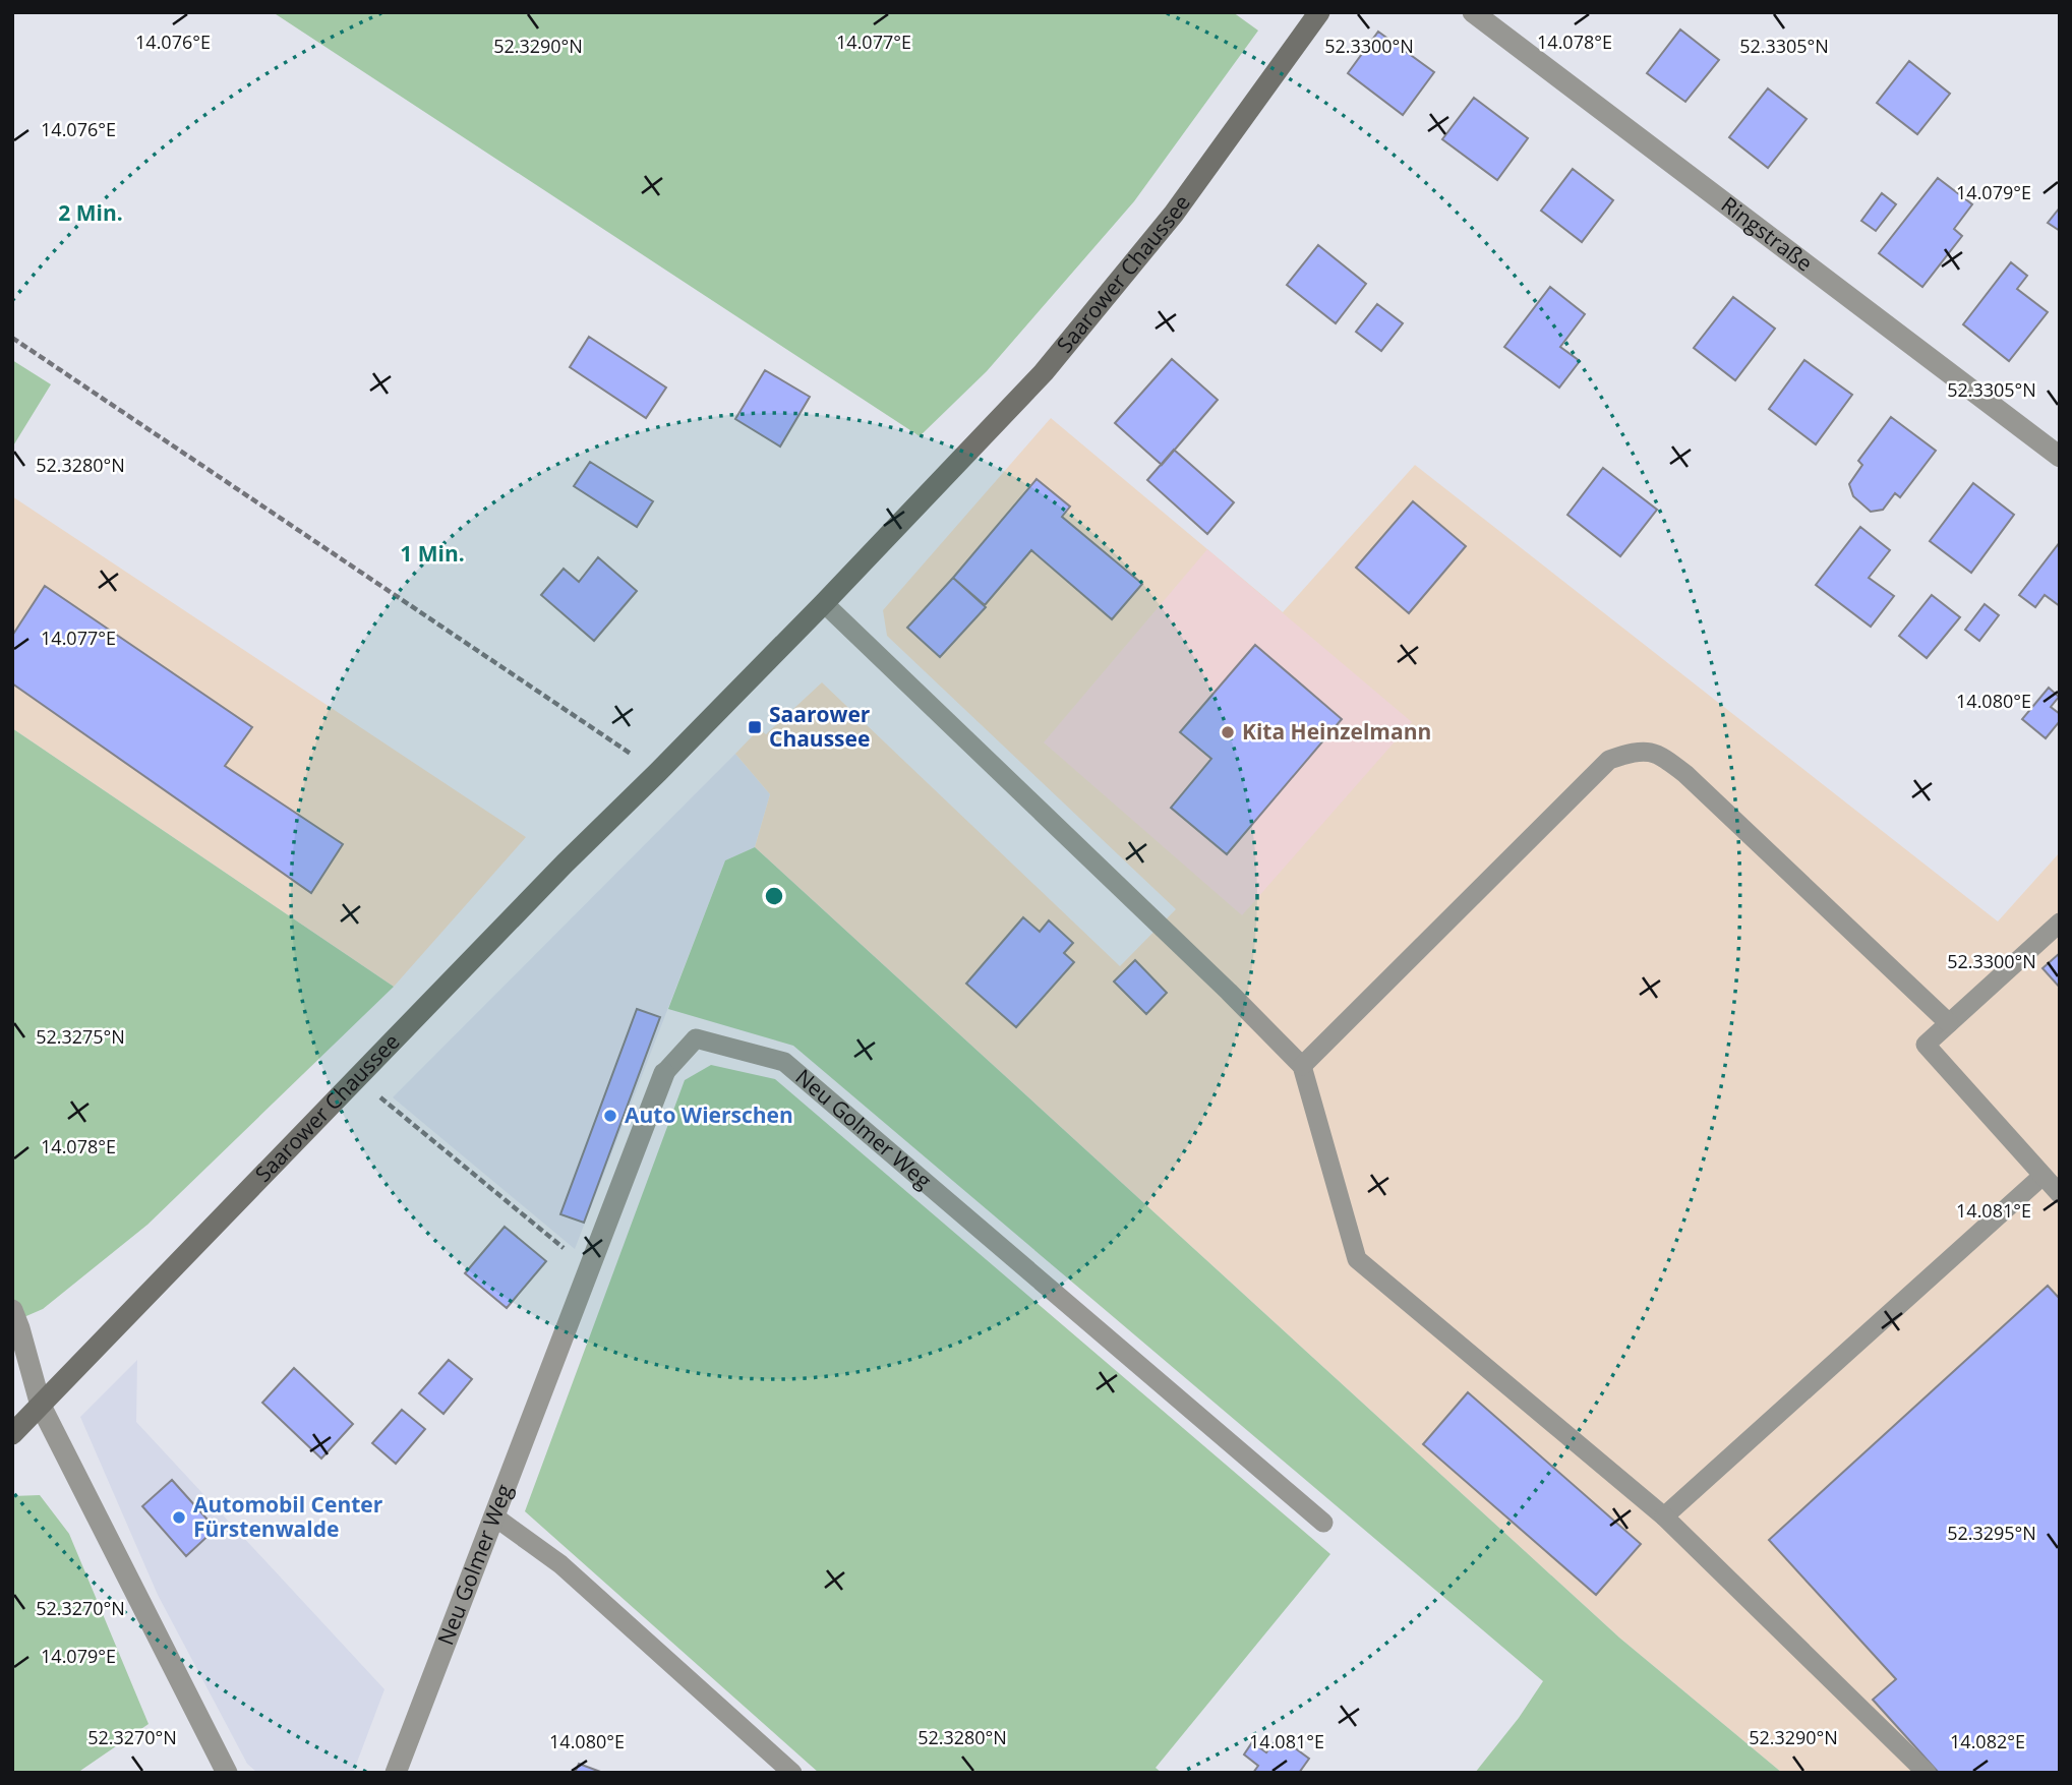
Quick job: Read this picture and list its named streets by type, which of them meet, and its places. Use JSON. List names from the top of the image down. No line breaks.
{"streets":{"main road":["Saarower Chaussee"],"street":["Ringstraße","Neu Golmer Weg"]},"places":{"transit":["Saarower Chaussee"],"other":["Kita Heinzelmann","Auto Wierschen","Automobil Center Fürstenwalde"]},"coordinates":["14.076°E","14.077°E","14.078°E","52.3290°N","52.3300°N","52.3305°N","14.079°E","52.3280°N","14.080°E","52.3275°N","14.081°E","52.3295°N","52.3270°N","14.082°E"],"rings":["2 Min.","1 Min."]}
